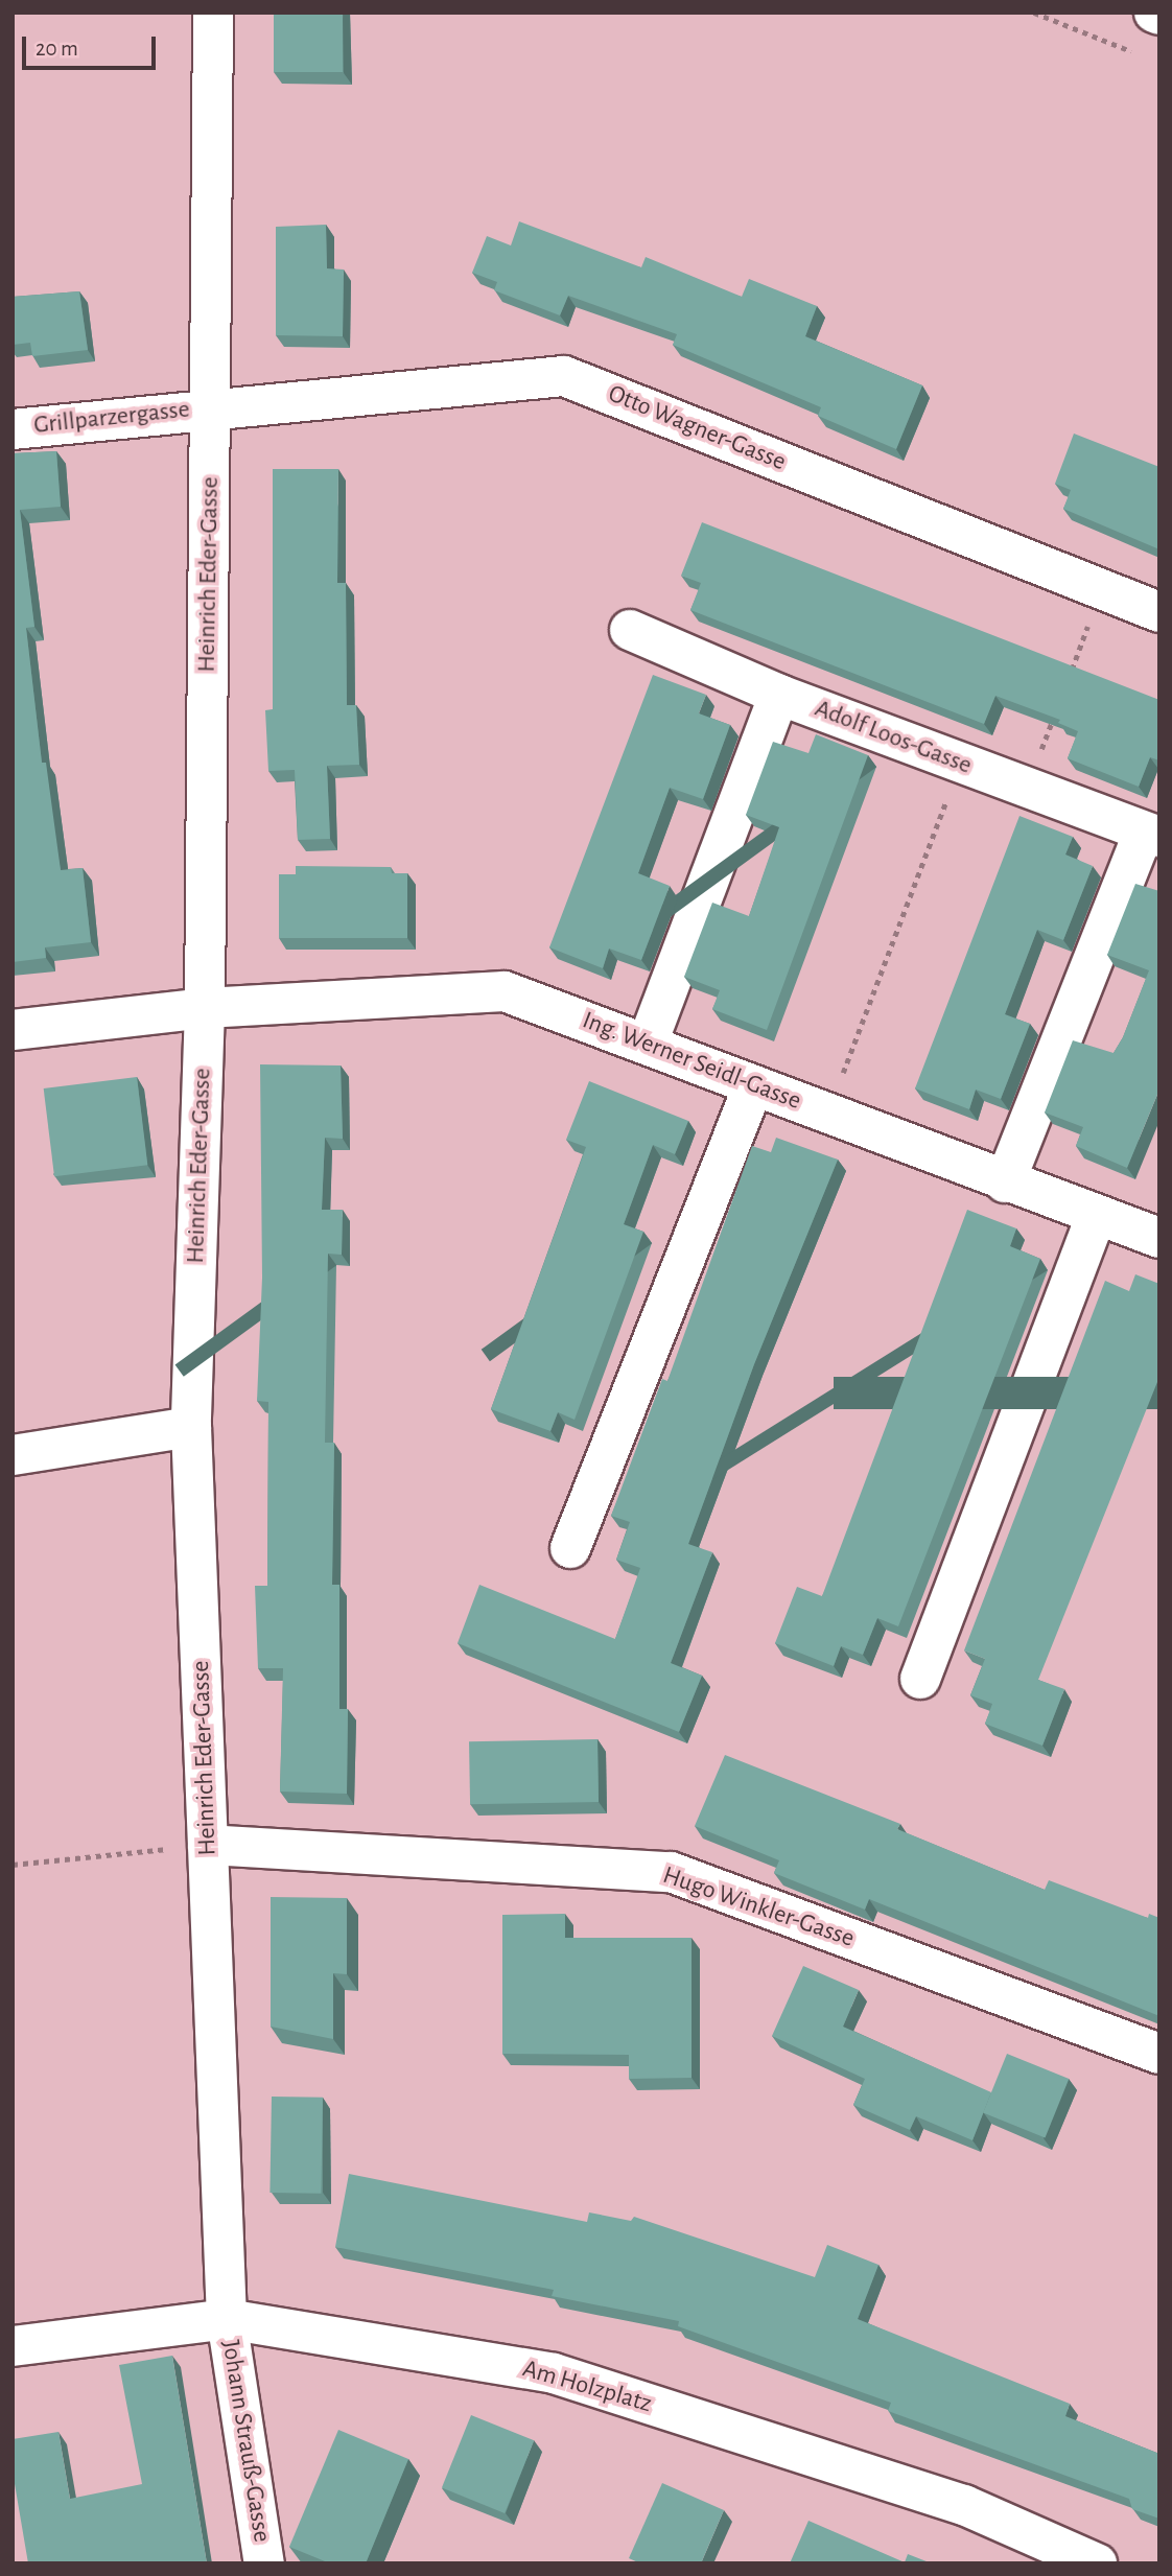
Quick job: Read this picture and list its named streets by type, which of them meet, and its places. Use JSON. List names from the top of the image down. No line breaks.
{"streets":{"street":["Grillparzergasse","Otto Wagner-Gasse","Heinrich Eder-Gasse","Adolf Loos-Gasse","Ing. Werner Seidl-Gasse","Hugo Winkler-Gasse","Am Holzplatz","Johann Strauß-Gasse"]},"crossings":[["Grillparzergasse","Otto Wagner-Gasse"],["Grillparzergasse","Heinrich Eder-Gasse"],["Otto Wagner-Gasse","Heinrich Eder-Gasse"],["Heinrich Eder-Gasse","Ing. Werner Seidl-Gasse"],["Heinrich Eder-Gasse","Hugo Winkler-Gasse"],["Heinrich Eder-Gasse","Am Holzplatz"],["Heinrich Eder-Gasse","Johann Strauß-Gasse"],["Am Holzplatz","Johann Strauß-Gasse"]],"scale_bar":"20 m"}
